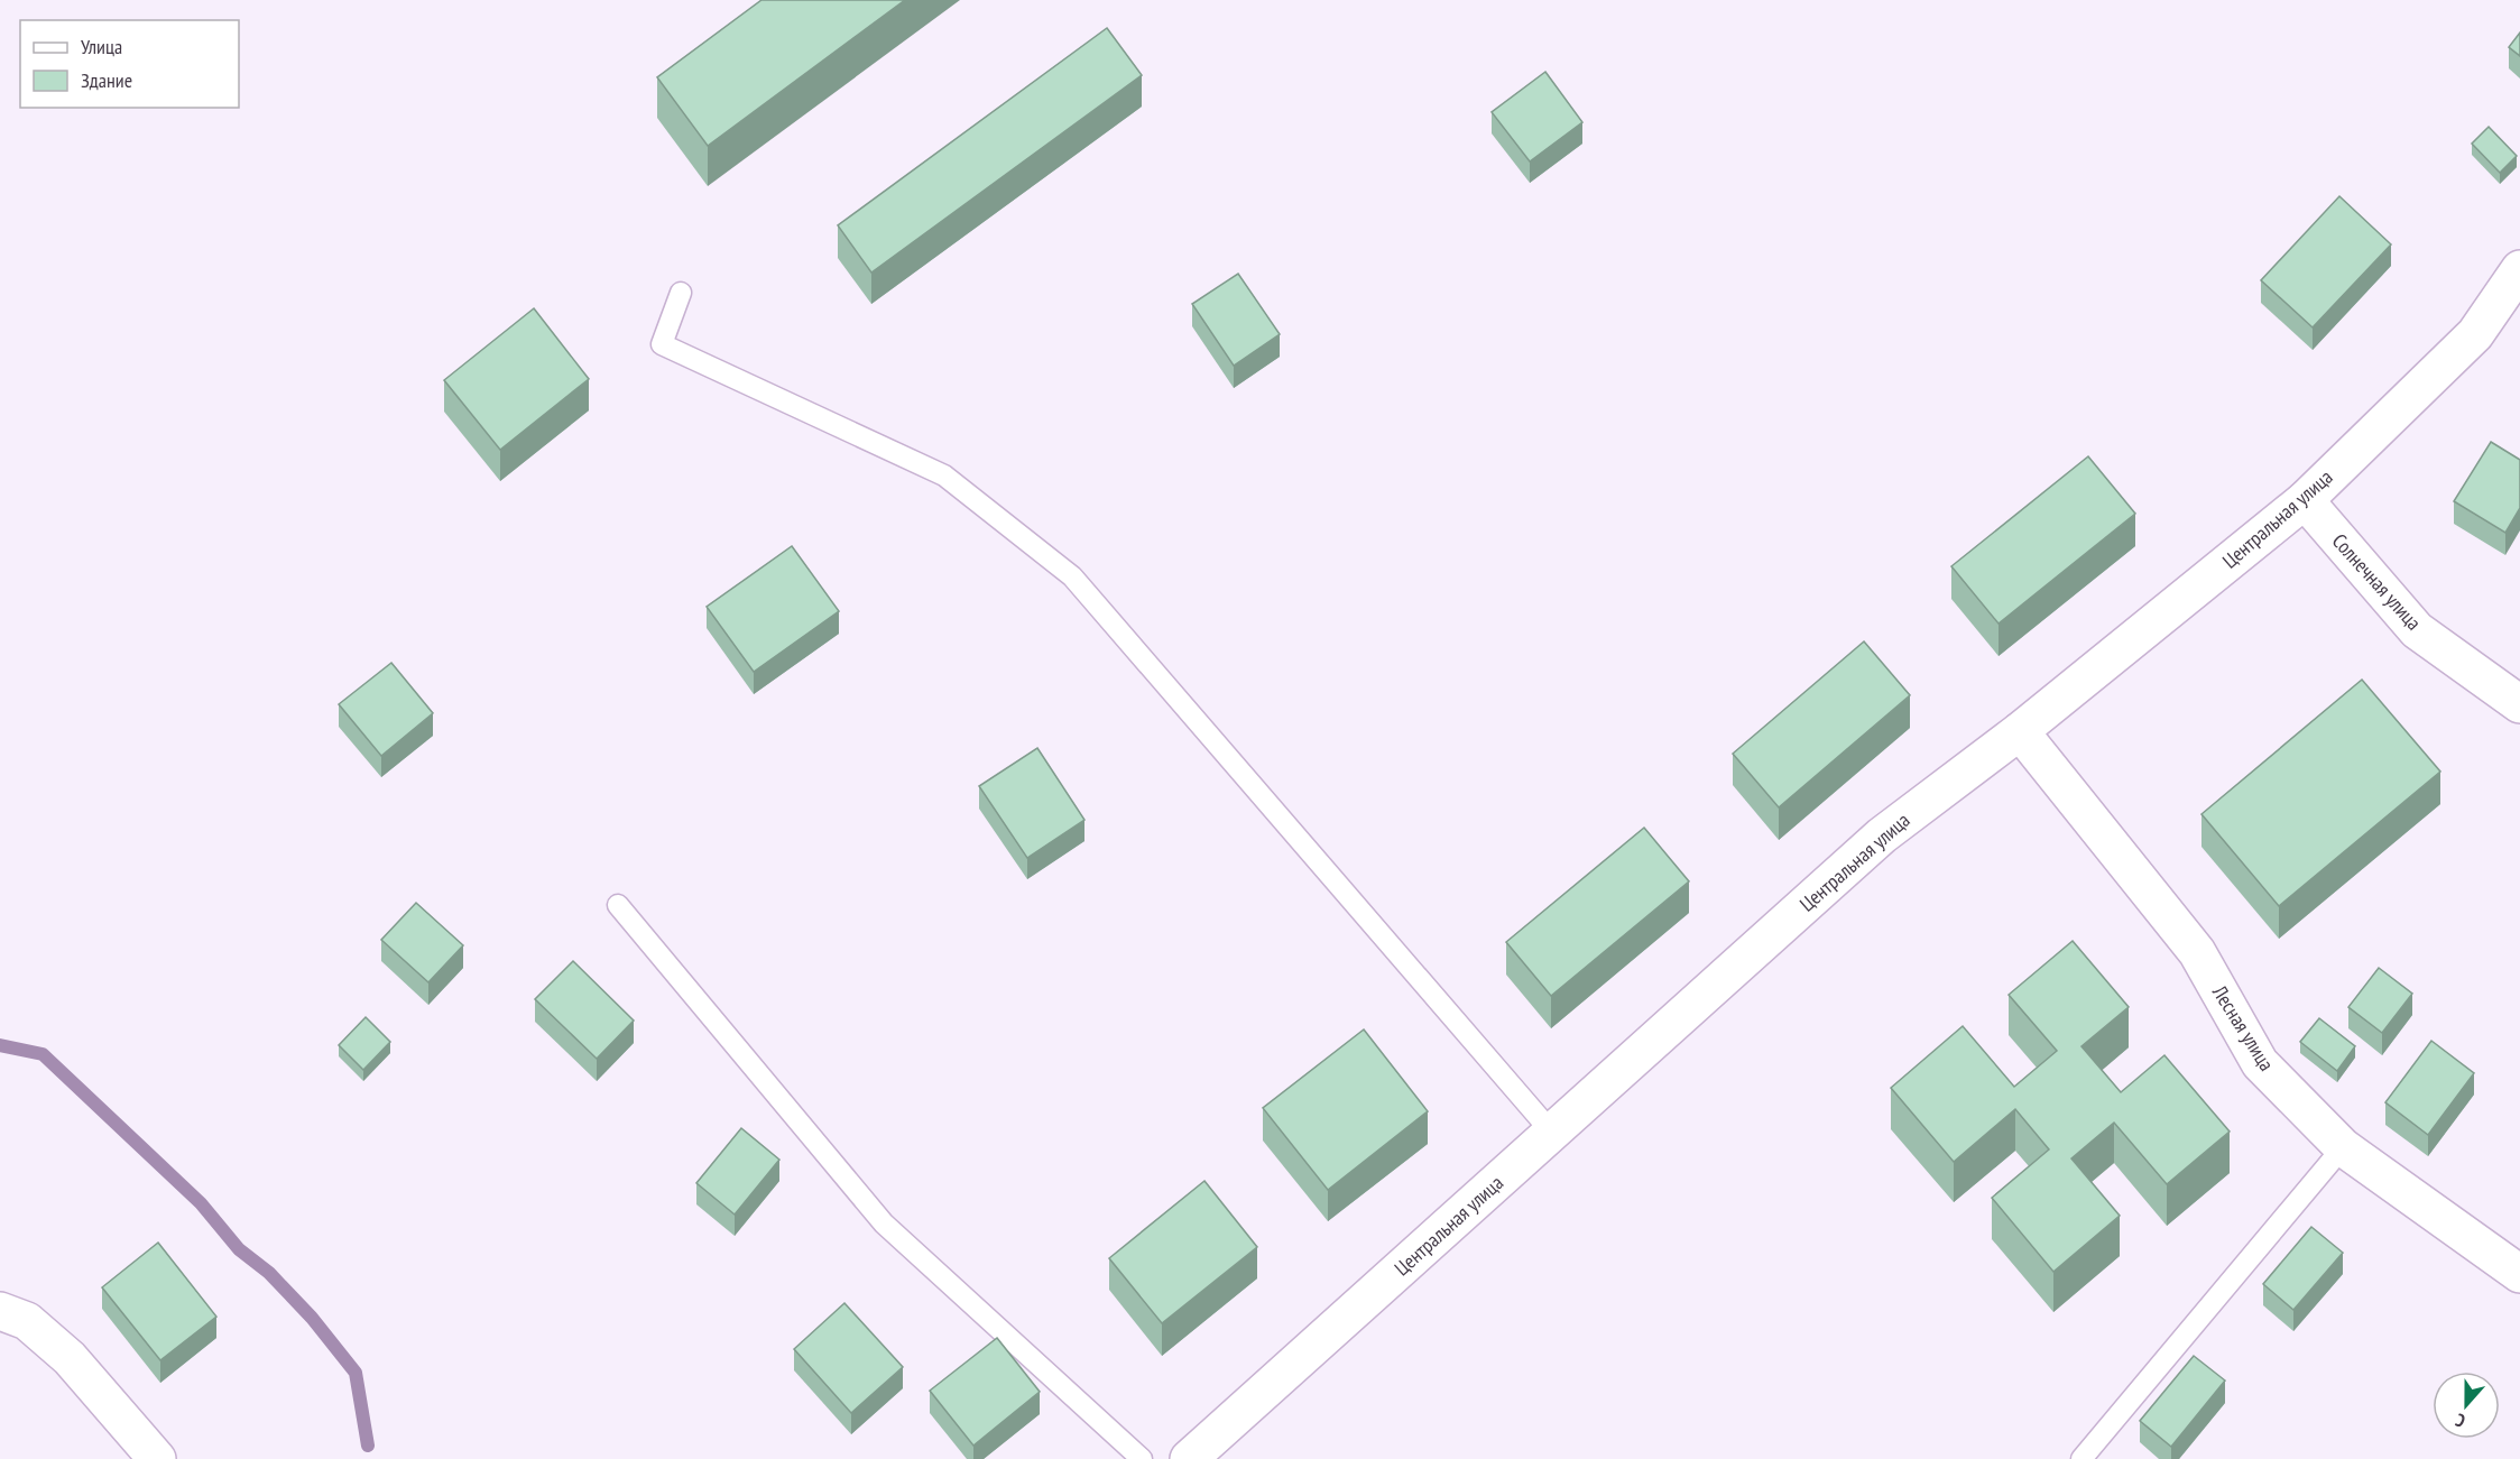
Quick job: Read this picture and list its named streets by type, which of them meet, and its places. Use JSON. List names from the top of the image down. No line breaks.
{"streets":{"street":["Центральная улица","Солнечная улица","Лесная улица"]},"crossings":[["Центральная улица","Солнечная улица"],["Центральная улица","Лесная улица"]],"legend":["Улица","Здание"],"north":"bottom"}
